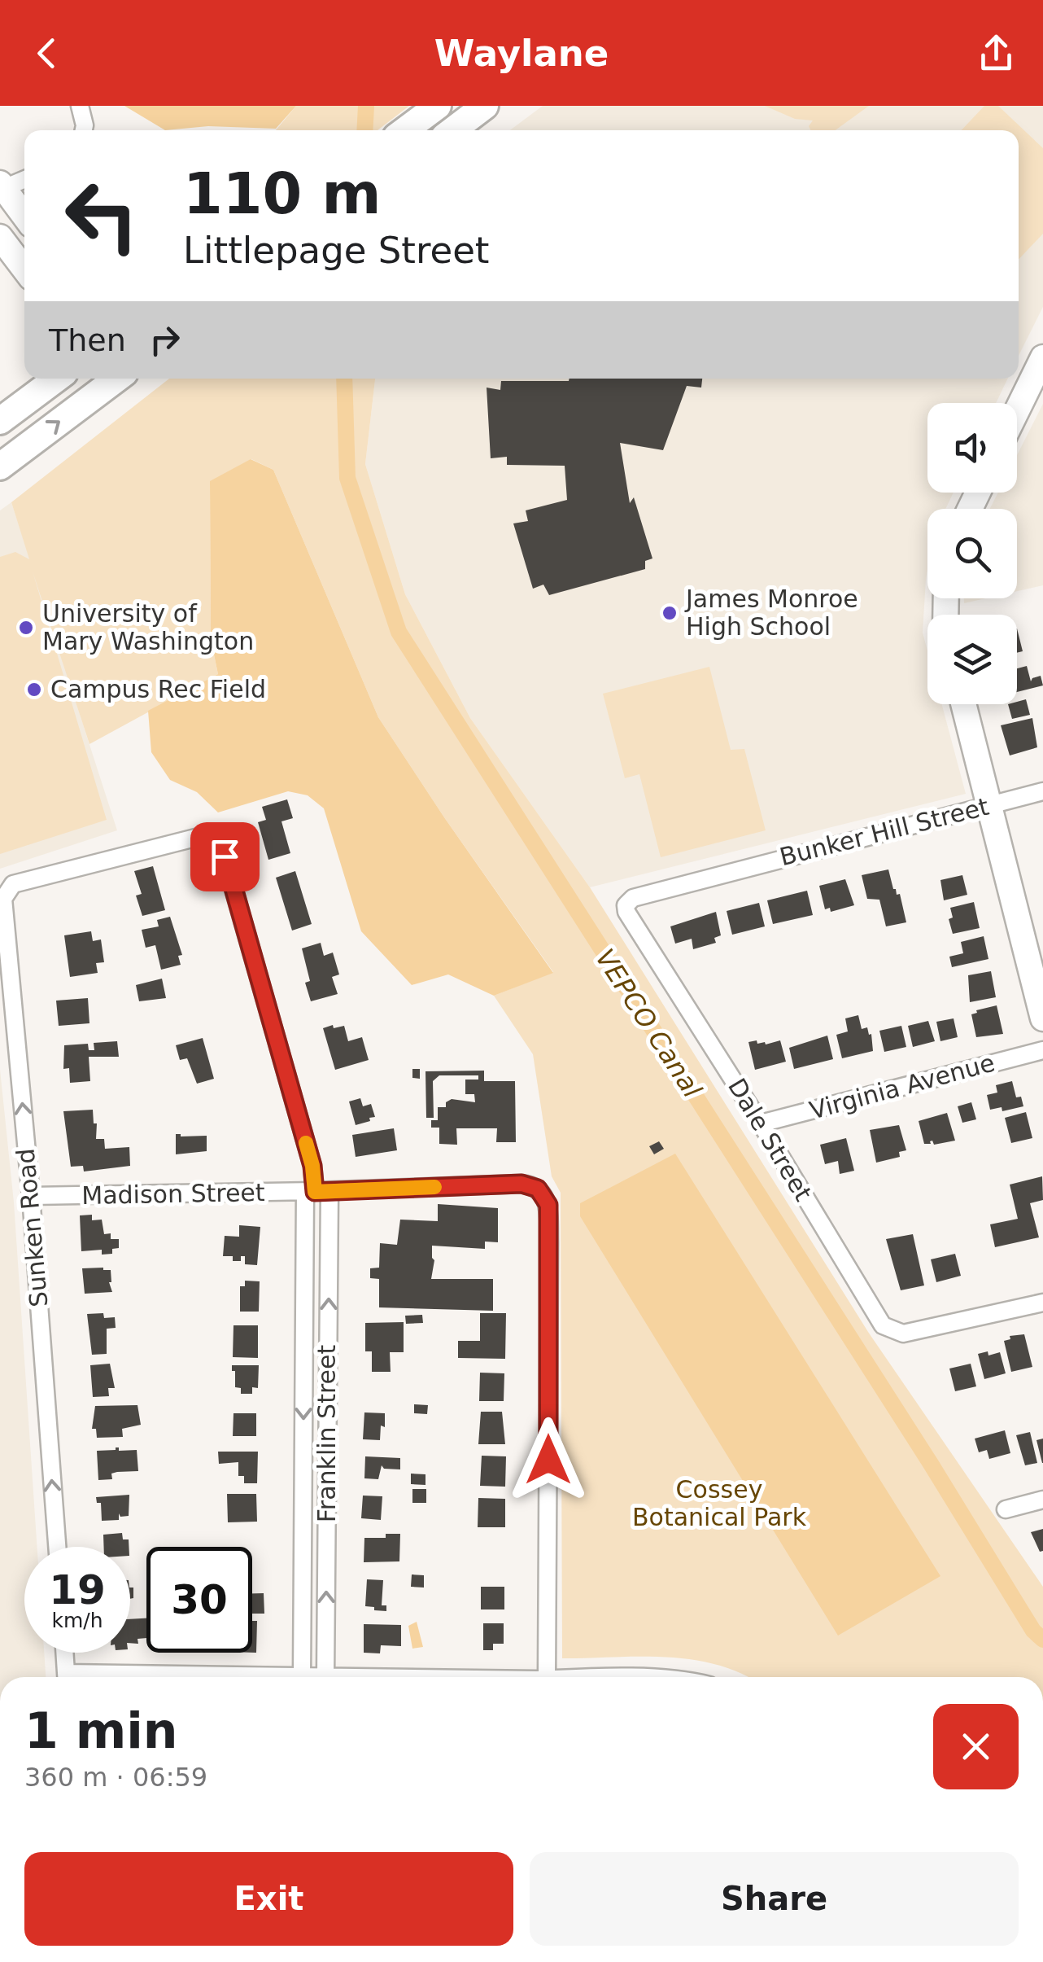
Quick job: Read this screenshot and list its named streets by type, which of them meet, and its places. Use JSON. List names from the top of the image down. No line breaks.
{"streets":{"street":["Bunker Hill Street","Virginia Avenue","Dale Street","Madison Street","Sunken Road","Franklin Street"]},"crossings":[["Bunker Hill Street","Dale Street"],["Virginia Avenue","Dale Street"],["Madison Street","Sunken Road"],["Madison Street","Franklin Street"],["Sunken Road","Franklin Street"]],"water":["VEPCO Canal"],"parks":["Cossey Botanical Park"],"places":["James Monroe High School","University of Mary Washington","Campus Rec Field"],"page":{"header":"Waylane","turn":["110 m","Littlepage Street"],"then":"Then","speed":"19 km/h","limit":"30","heading":["1 min","360 m · 06:59"],"buttons":["Exit","Share"]}}
